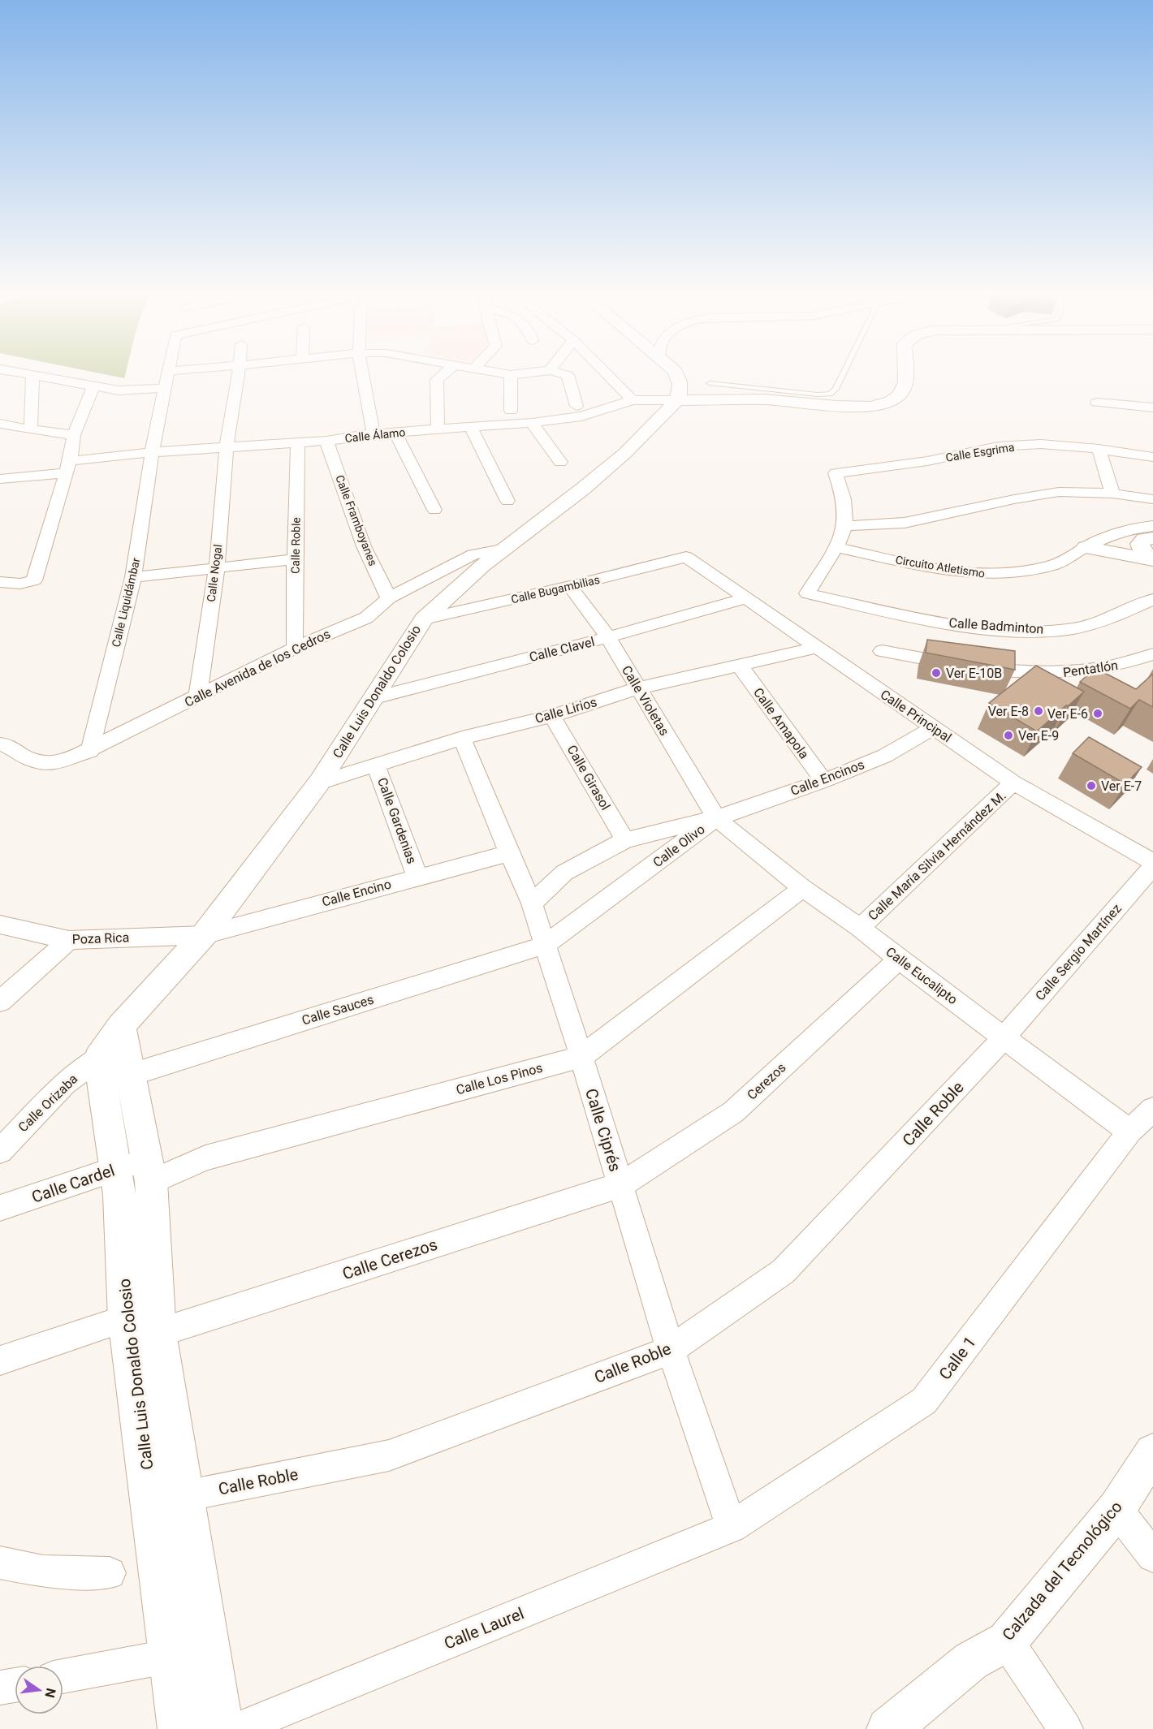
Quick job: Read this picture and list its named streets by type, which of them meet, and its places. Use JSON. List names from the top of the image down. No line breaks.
{"streets":{"street":["Calle Álamo","Calle Esgrima","Calle Framboyanes","Calle Roble","Circuito Atletismo","Calle Nogal","Calle Bugambilias","Calle Liquidámbar","Calle Badminton","Calle Clavel","Calle Avenida de los Cedros","Pentatlón","Calle Luis Donaldo Colosio","Calle Violetas","Calle Lirios","Calle Principal","Calle Amapola","Calle Girasol","Calle Encinos","Calle Gardenias","Calle Olivo","Calle María Silvia Hernández M.","Calle Encino","Poza Rica","Calle Sergio Martínez","Calle Eucalipto","Calle Sauces","Calle Los Pinos","Cerezos","Calle Orizaba","Calle Ciprés","Calle Cardel","Calle Cerezos","Calle 1","Calzada del Tecnológico","Calle Laurel"]},"crossings":[["Calle Álamo","Calle Framboyanes"],["Calle Álamo","Calle Roble"],["Calle Álamo","Calle Nogal"],["Calle Álamo","Calle Liquidámbar"],["Calle Álamo","Calle Luis Donaldo Colosio"],["Calle Framboyanes","Calle Avenida de los Cedros"],["Calle Roble","Calle Avenida de los Cedros"],["Calle Roble","Calle Luis Donaldo Colosio"],["Calle Roble","Calle Sergio Martínez"],["Calle Roble","Calle Eucalipto"],["Calle Roble","Calle Ciprés"],["Circuito Atletismo","Calle Badminton"],["Calle Nogal","Calle Avenida de los Cedros"],["Calle Bugambilias","Calle Luis Donaldo Colosio"],["Calle Bugambilias","Calle Violetas"],["Calle Bugambilias","Calle Principal"],["Calle Liquidámbar","Calle Avenida de los Cedros"],["Calle Clavel","Calle Luis Donaldo Colosio"],["Calle Clavel","Calle Violetas"],["Calle Clavel","Calle Principal"],["Calle Avenida de los Cedros","Calle Luis Donaldo Colosio"],["Calle Luis Donaldo Colosio","Calle Lirios"],["Calle Luis Donaldo Colosio","Calle Encino"],["Calle Luis Donaldo Colosio","Poza Rica"],["Calle Luis Donaldo Colosio","Calle Sauces"],["Calle Luis Donaldo Colosio","Calle Los Pinos"],["Calle Luis Donaldo Colosio","Calle Orizaba"],["Calle Luis Donaldo Colosio","Calle Cardel"],["Calle Luis Donaldo Colosio","Calle Cerezos"],["Calle Violetas","Calle Lirios"],["Calle Violetas","Calle Encinos"],["Calle Violetas","Calle Olivo"],["Calle Violetas","Calle Eucalipto"],["Calle Lirios","Calle Principal"],["Calle Lirios","Calle Amapola"],["Calle Lirios","Calle Girasol"],["Calle Lirios","Calle Gardenias"],["Calle Lirios","Calle Ciprés"],["Calle Principal","Calle Encinos"],["Calle Principal","Calle María Silvia Hernández M."],["Calle Principal","Calle Sergio Martínez"],["Calle Amapola","Calle Encinos"],["Calle Girasol","Calle Olivo"],["Calle Encinos","Calle Olivo"],["Calle Encinos","Calle Eucalipto"],["Calle Gardenias","Calle Encino"],["Calle Olivo","Calle Eucalipto"],["Calle Olivo","Calle Sauces"],["Calle Olivo","Calle Ciprés"],["Calle María Silvia Hernández M.","Calle Eucalipto"],["Calle Encino","Poza Rica"],["Calle Encino","Calle Ciprés"],["Calle Sergio Martínez","Calle Eucalipto"],["Calle Eucalipto","Calle Los Pinos"],["Calle Eucalipto","Cerezos"],["Calle Eucalipto","Calle 1"],["Calle Sauces","Calle Orizaba"],["Calle Sauces","Calle Ciprés"],["Calle Los Pinos","Calle Ciprés"],["Calle Los Pinos","Calle Cardel"],["Cerezos","Calle Ciprés"],["Cerezos","Calle Cerezos"],["Calle Ciprés","Calle Cerezos"],["Calle Ciprés","Calle 1"],["Calle Ciprés","Calle Laurel"],["Calle 1","Calle Laurel"]],"places":["Ver E-10B","Ver E-8","Ver E-6","Ver E-9","Ver E-7"],"north":"right"}
